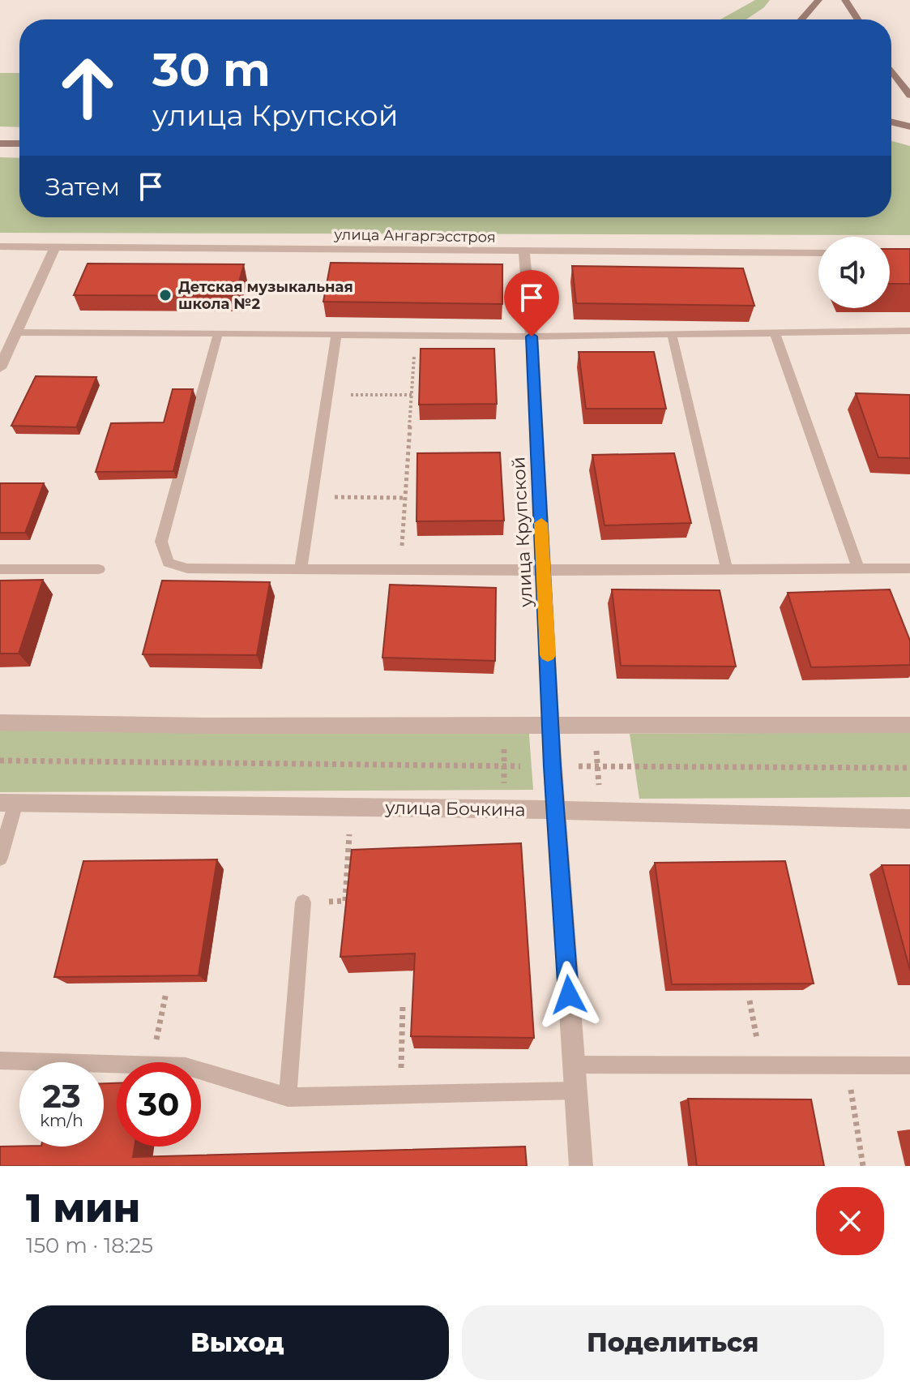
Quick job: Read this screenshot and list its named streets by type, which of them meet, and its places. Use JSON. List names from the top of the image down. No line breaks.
{"streets":{"street":["улица Ангаргэсстроя","улица Крупской","улица Бочкина"]},"crossings":[["улица Ангаргэсстроя","улица Крупской"],["улица Крупской","улица Бочкина"]],"places":["Детская музыкальная школа №2"],"page":{"turn":["30 m","улица Крупской"],"then":"Затем","speed":"23 km/h","limit":"30","heading":["1 мин","150 m · 18:25"],"buttons":["Выход","Поделиться"]}}
